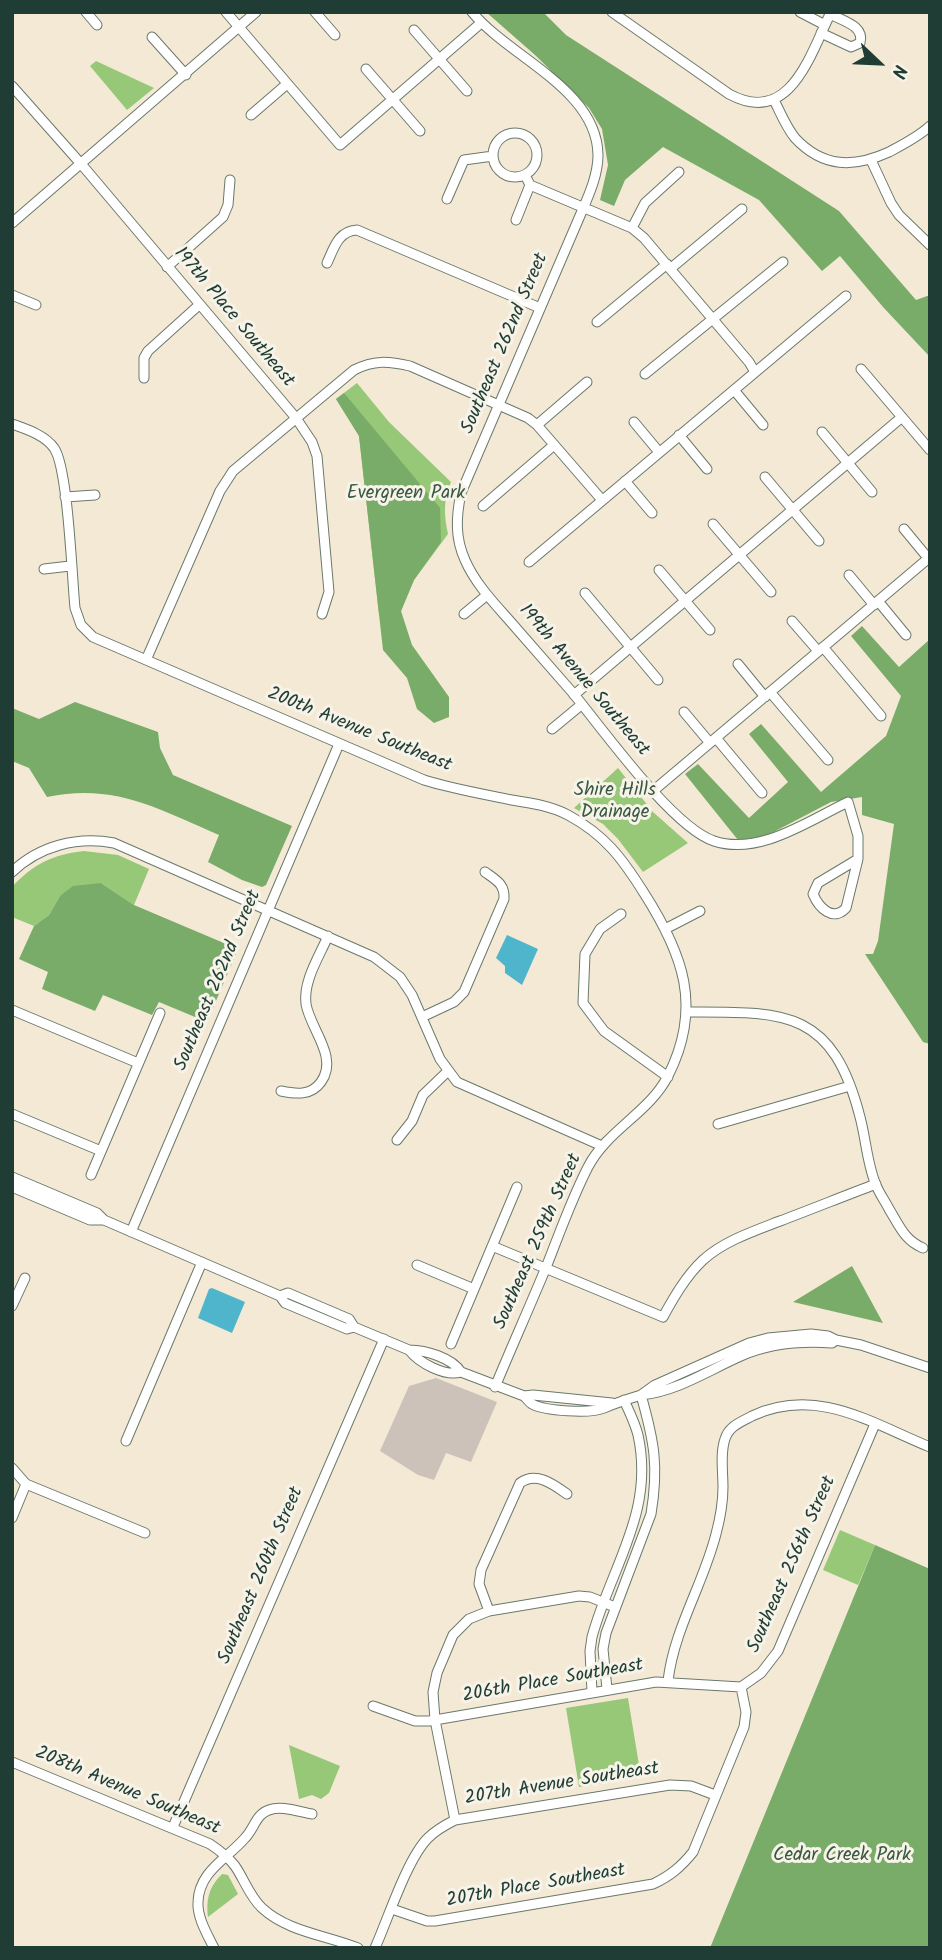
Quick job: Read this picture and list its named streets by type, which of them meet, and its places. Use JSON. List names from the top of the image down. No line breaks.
{"streets":{"street":["197th Place Southeast","Southeast 262nd Street","199th Avenue Southeast","200th Avenue Southeast","Southeast 259th Street","Southeast 256th Street","Southeast 260th Street","206th Place Southeast","207th Avenue Southeast","208th Avenue Southeast","207th Place Southeast"]},"crossings":[["Southeast 262nd Street","199th Avenue Southeast"],["Southeast 262nd Street","200th Avenue Southeast"],["200th Avenue Southeast","Southeast 259th Street"],["Southeast 256th Street","206th Place Southeast"],["Southeast 260th Street","208th Avenue Southeast"],["207th Avenue Southeast","207th Place Southeast"]],"parks":["Evergreen Park","Shire Hills Drainage","Cedar Creek Park"],"north":"bottom right"}
